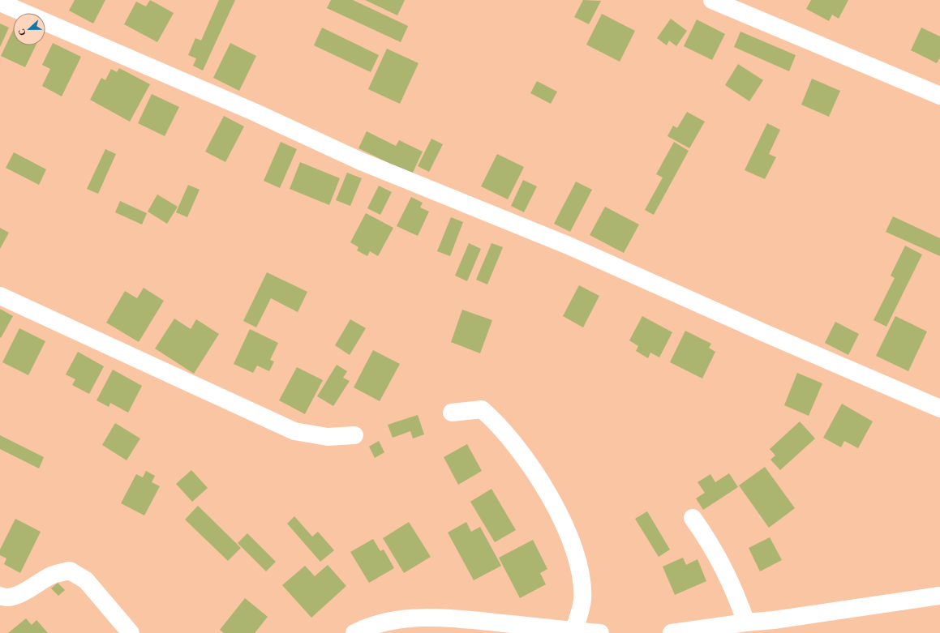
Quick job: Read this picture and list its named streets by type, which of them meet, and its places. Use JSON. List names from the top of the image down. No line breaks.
{"north":"left"}
